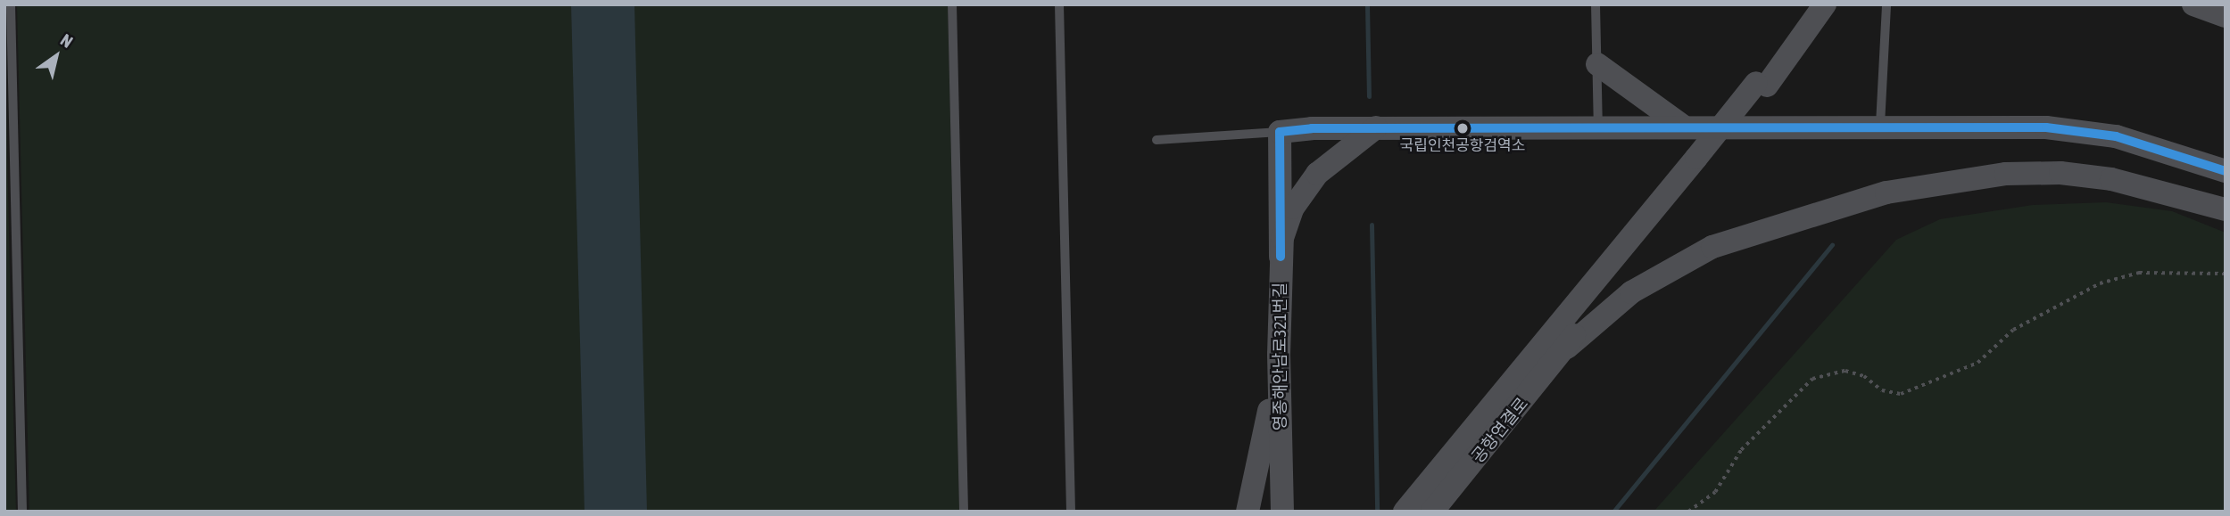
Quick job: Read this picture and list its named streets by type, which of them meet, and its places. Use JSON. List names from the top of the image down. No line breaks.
{"streets":{"street":["영종해안남로321번길","공항연결로"]},"places":["국립인천공항검역소"],"north":"top right"}
